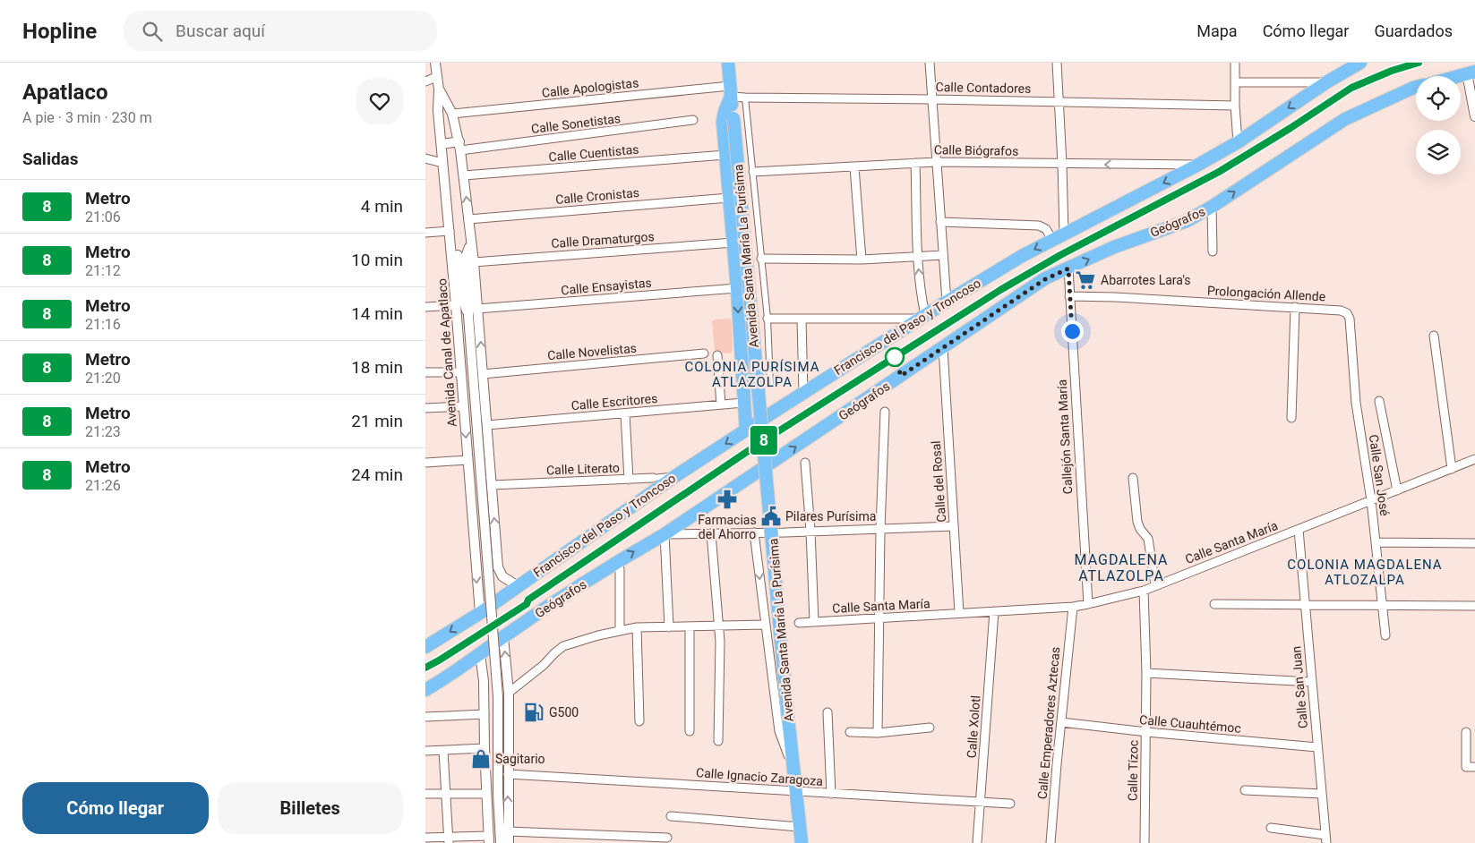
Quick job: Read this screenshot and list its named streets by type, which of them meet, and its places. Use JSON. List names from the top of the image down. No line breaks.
{"streets":{"main road":["Geógrafos","Avenida Santa María La Purísima","Francisco del Paso y Troncoso"],"street":["Calle Apologistas","Calle Contadores","Calle Sonetistas","Calle Biógrafos","Calle Cuentistas","Calle Cronistas","Calle Dramaturgos","Calle Ensayistas","Prolongación Allende","Calle Novelistas","Avenida Canal de Apatlaco","Calle Escritores","Callejón Santa María","Calle Literato","Calle San José","Calle del Rosal","Calle Santa María","Calle San Juan","Calle Emperadores Aztecas","Calle Cuauhtémoc","Calle Xolotl","Calle Tízoc","Calle Ignacio Zaragoza"]},"crossings":[["Calle Apologistas","Calle Contadores"],["Calle Apologistas","Avenida Santa María La Purísima"],["Calle Apologistas","Avenida Canal de Apatlaco"],["Calle Contadores","Avenida Santa María La Purísima"],["Calle Sonetistas","Avenida Canal de Apatlaco"],["Calle Biógrafos","Francisco del Paso y Troncoso"],["Calle Cuentistas","Avenida Canal de Apatlaco"],["Calle Cronistas","Avenida Canal de Apatlaco"],["Geógrafos","Callejón Santa María"],["Geógrafos","Calle del Rosal"],["Calle Dramaturgos","Avenida Canal de Apatlaco"],["Avenida Santa María La Purísima","Calle Ignacio Zaragoza"],["Calle Ensayistas","Avenida Canal de Apatlaco"],["Prolongación Allende","Callejón Santa María"],["Prolongación Allende","Calle San José"],["Francisco del Paso y Troncoso","Avenida Canal de Apatlaco"],["Francisco del Paso y Troncoso","Calle Literato"],["Calle Novelistas","Avenida Canal de Apatlaco"],["Avenida Canal de Apatlaco","Calle Escritores"],["Avenida Canal de Apatlaco","Calle Literato"],["Callejón Santa María","Calle Santa María"],["Calle San José","Calle Santa María"],["Calle del Rosal","Calle Santa María"],["Calle Santa María","Calle San Juan"],["Calle Santa María","Calle Emperadores Aztecas"],["Calle Santa María","Calle Xolotl"],["Calle Santa María","Calle Tízoc"],["Calle San Juan","Calle Cuauhtémoc"],["Calle Emperadores Aztecas","Calle Cuauhtémoc"],["Calle Cuauhtémoc","Calle Tízoc"],["Calle Xolotl","Calle Ignacio Zaragoza"]],"one_way":["Geógrafos","Francisco del Paso y Troncoso"],"districts":["COLONIA PURÍSIMA ATLAZOLPA","MAGDALENA ATLAZOLPA","COLONIA MAGDALENA ATLOZALPA"],"places":{"supermarket":["Abarrotes Lara's"],"pharmacy":["Farmacias del Ahorro"],"public building":["Pilares Purísima"],"fuel station":["G500"],"shop":["Sagitario"]},"lines":["metro line 8"],"page":{"header":"Hopline","search":"Buscar aquí","nav":["Mapa","Cómo llegar","Guardados"],"heading":[["Apatlaco","A pie · 3 min · 230 m"],"Salidas"],"on_map":"8","list":[{"mark":"8","name":"Metro","note":"21:06","value":"4 min"},{"mark":"8","name":"Metro","note":"21:12","value":"10 min"},{"mark":"8","name":"Metro","note":"21:16","value":"14 min"},{"mark":"8","name":"Metro","note":"21:20","value":"18 min"},{"mark":"8","name":"Metro","note":"21:23","value":"21 min"},{"mark":"8","name":"Metro","note":"21:26","value":"24 min"}],"buttons":["Cómo llegar","Billetes"]}}
